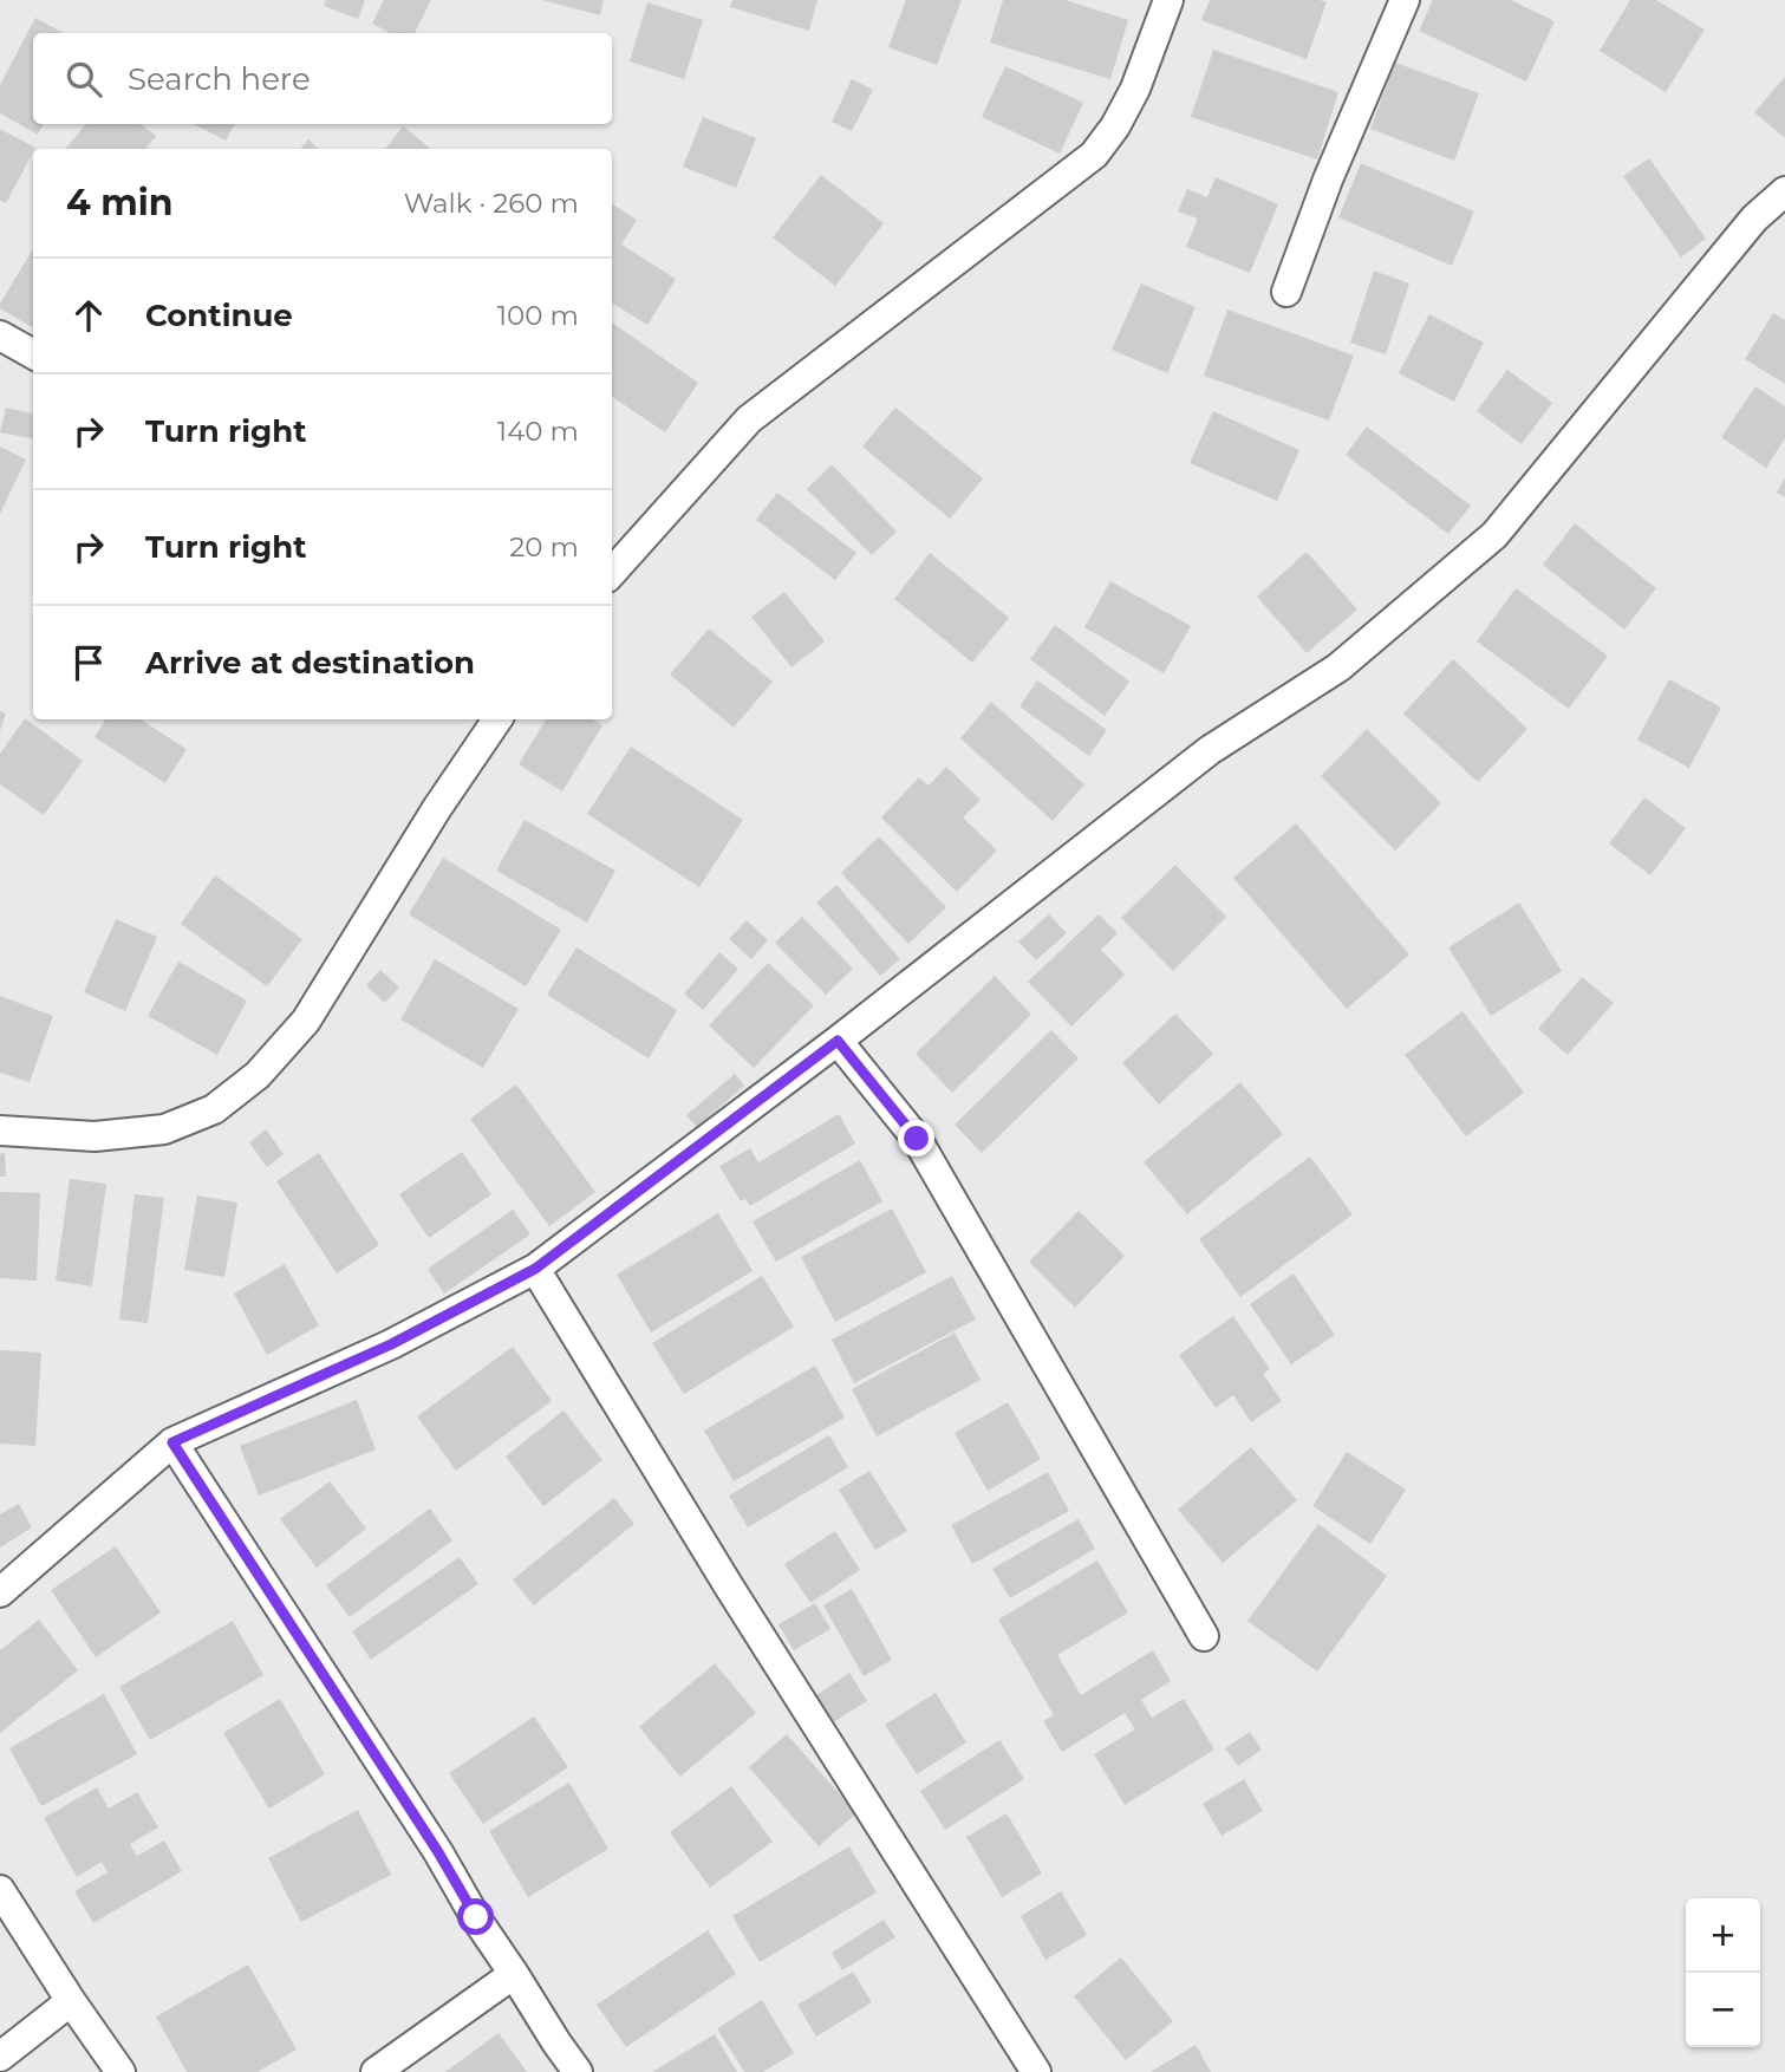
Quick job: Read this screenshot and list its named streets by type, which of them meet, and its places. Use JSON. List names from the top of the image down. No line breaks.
{"page":{"search":"Search here","heading":["4 min","Walk · 260 m"],"list":[["Continue","100 m"],["Turn right","140 m"],["Turn right","20 m"],"Arrive at destination"],"map_buttons":["+","−"]}}
